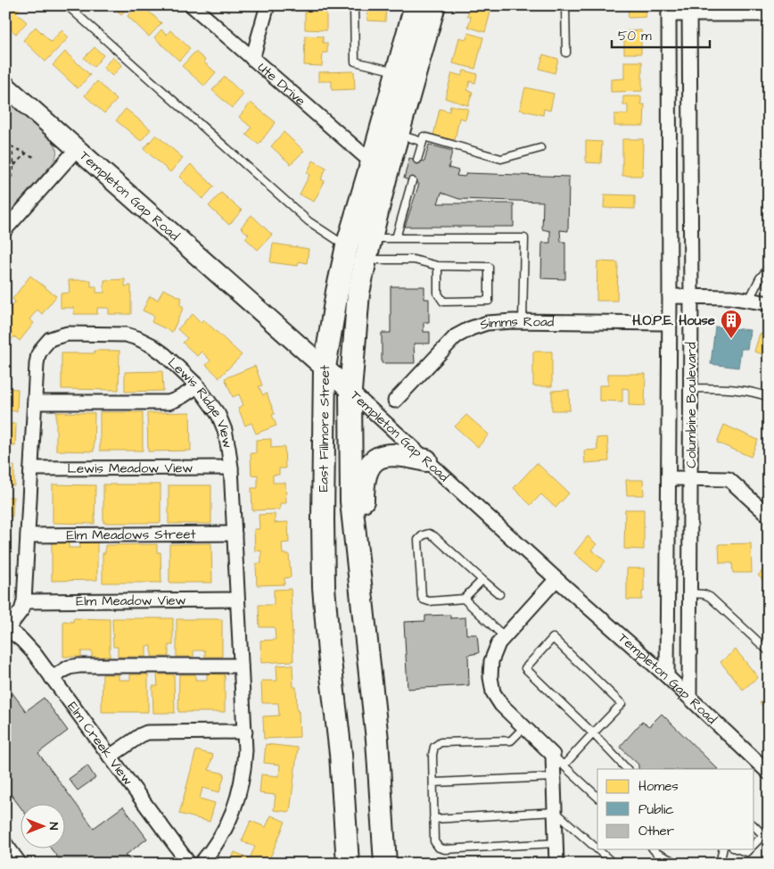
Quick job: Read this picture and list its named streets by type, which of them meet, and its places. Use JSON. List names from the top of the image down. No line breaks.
{"streets":{"main road":["East Fillmore Street"],"street":["Ute Drive","Templeton Gap Road","Simms Road","Lewis Ridge View","Columbine Boulevard","Lewis Meadow View","Elm Meadows Street","Elm Meadow View","Elm Creek View"]},"crossings":[["Ute Drive","East Fillmore Street"],["Templeton Gap Road","Columbine Boulevard"],["Templeton Gap Road","East Fillmore Street"],["Simms Road","Columbine Boulevard"],["Lewis Ridge View","Lewis Meadow View"],["Lewis Ridge View","Elm Meadows Street"],["Lewis Ridge View","Elm Meadow View"],["Lewis Ridge View","Elm Creek View"]],"places":{"building":["H.O.P.E. House"]},"legend":["Homes","Public","Other"],"scale_bar":"50 m","north":"right"}
